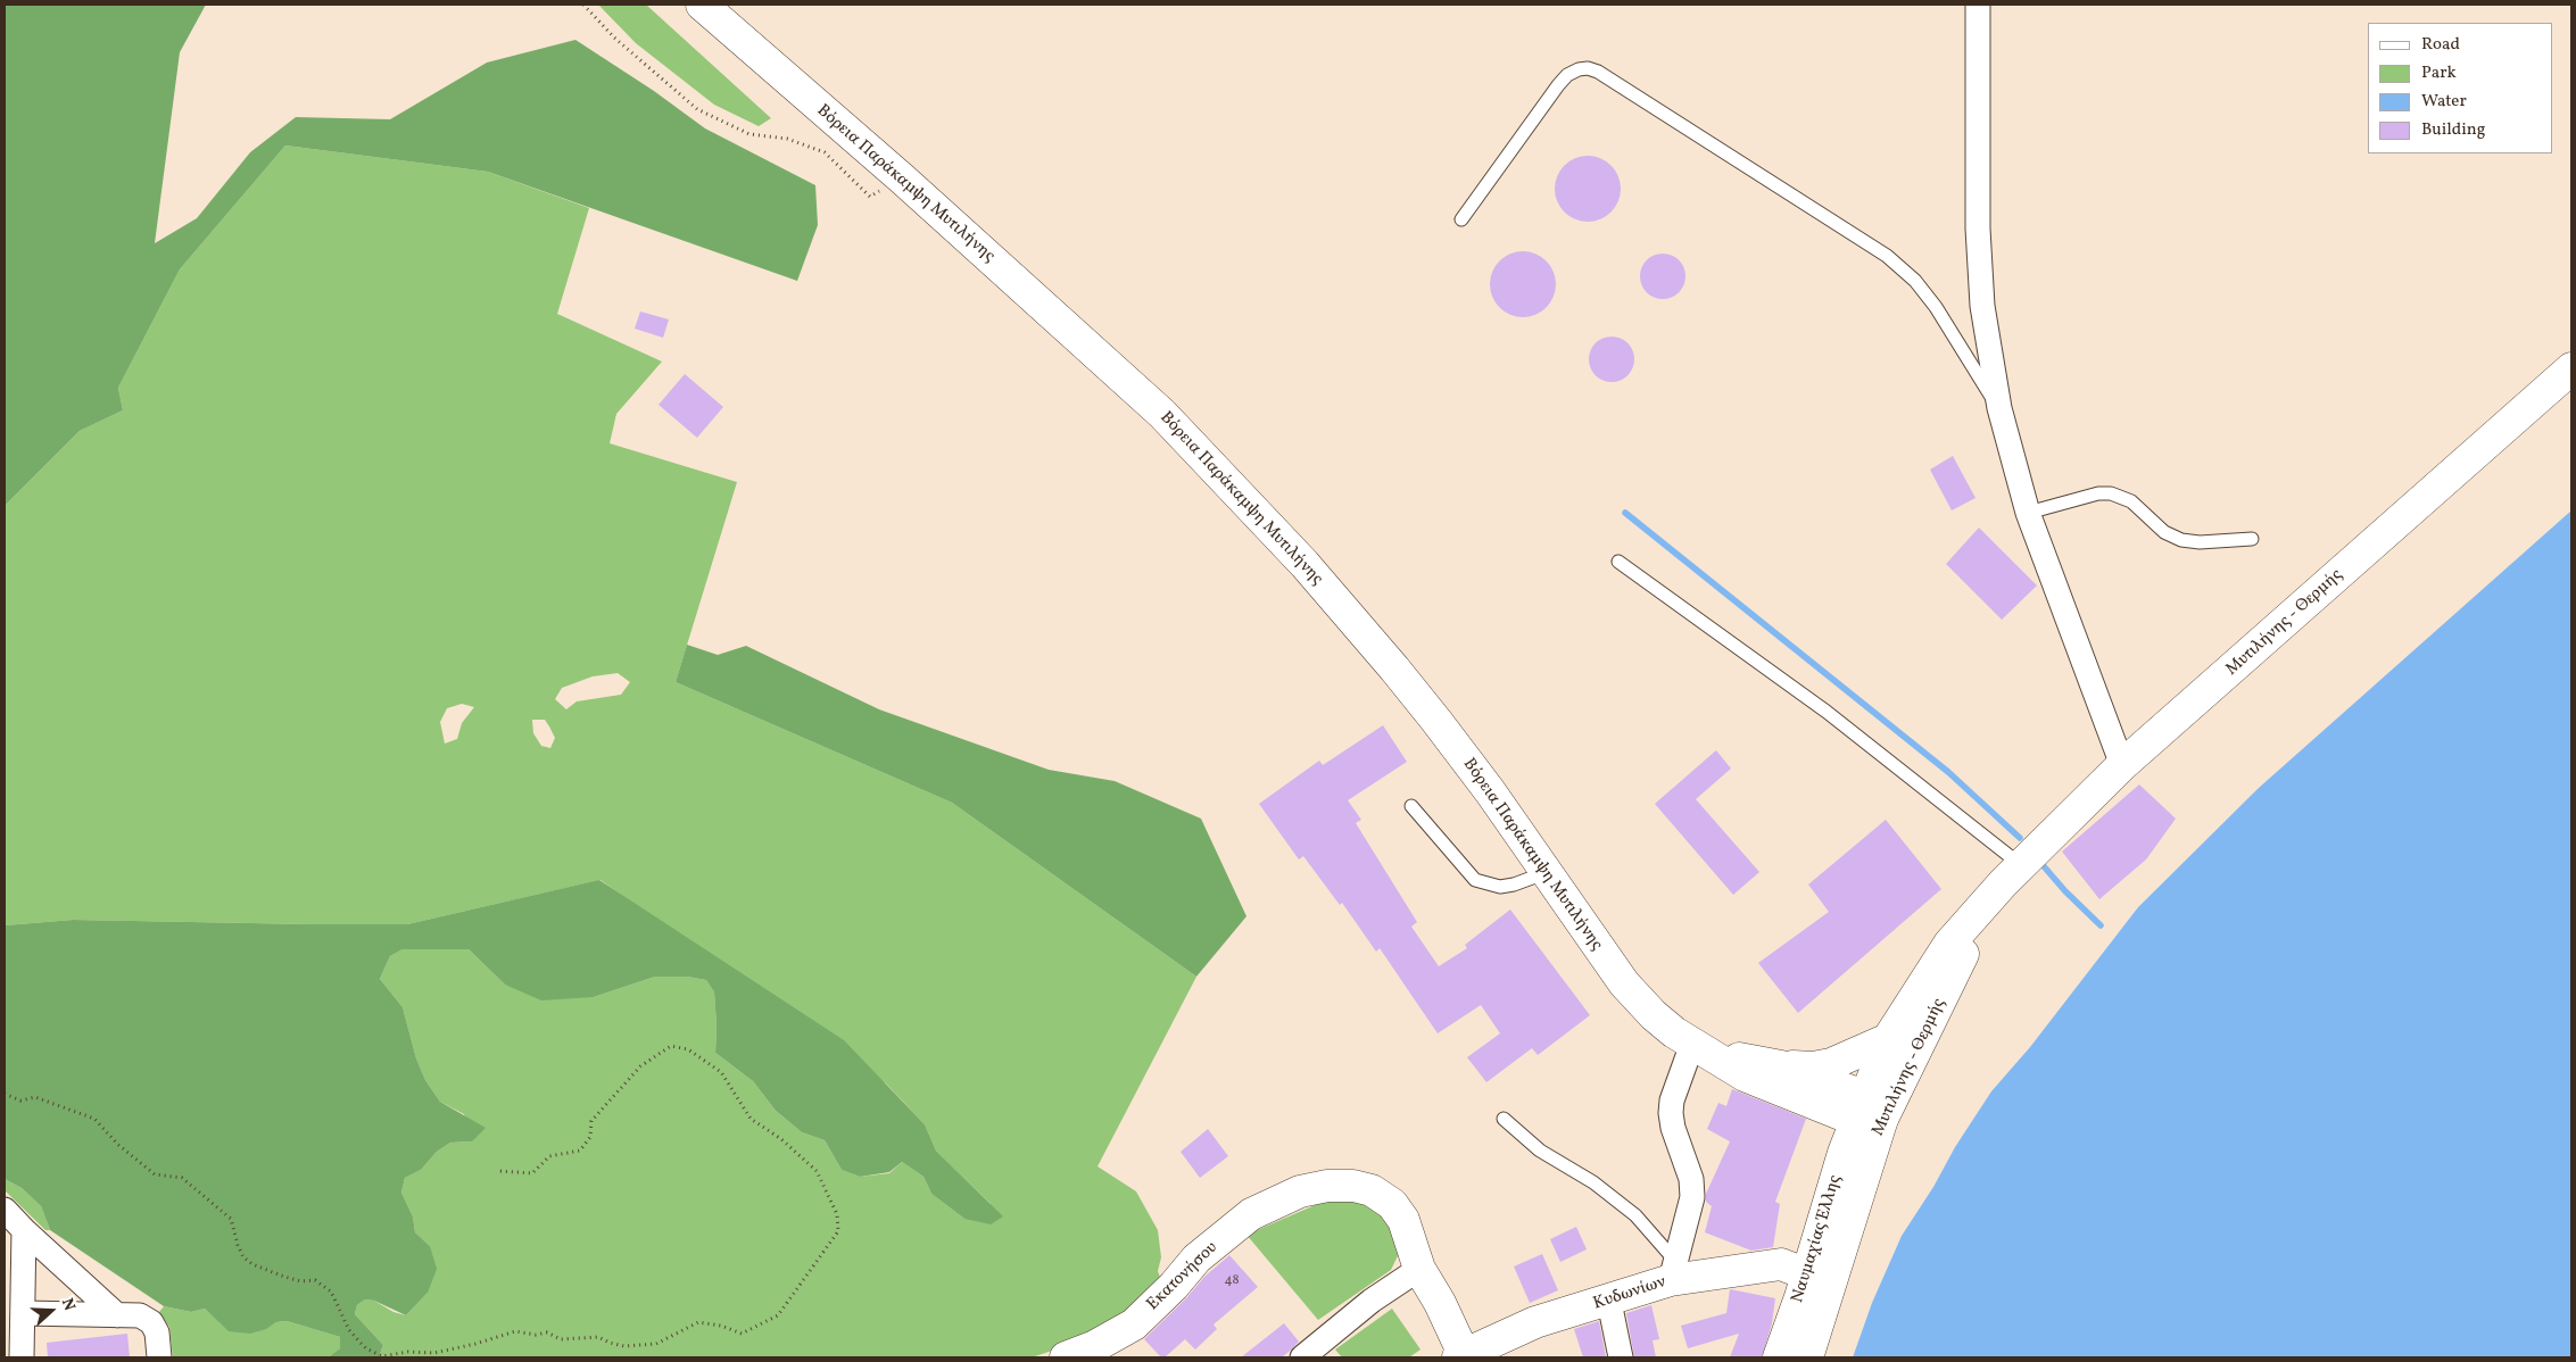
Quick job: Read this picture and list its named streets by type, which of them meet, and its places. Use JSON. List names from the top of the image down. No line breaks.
{"streets":{"main road":["Βόρεια Παράκαμψη Μυτιλήνης","Μυτιλήνης - Θερμής","Ναυμαχίας Έλλης","Εκατονήσου","Κυδωνίων"]},"crossings":[["Βόρεια Παράκαμψη Μυτιλήνης","Μυτιλήνης - Θερμής"],["Βόρεια Παράκαμψη Μυτιλήνης","Ναυμαχίας Έλλης"],["Μυτιλήνης - Θερμής","Ναυμαχίας Έλλης"],["Ναυμαχίας Έλλης","Κυδωνίων"],["Εκατονήσου","Κυδωνίων"]],"house_numbers":["48"],"legend":["Road","Park","Water","Building"],"north":"right"}
